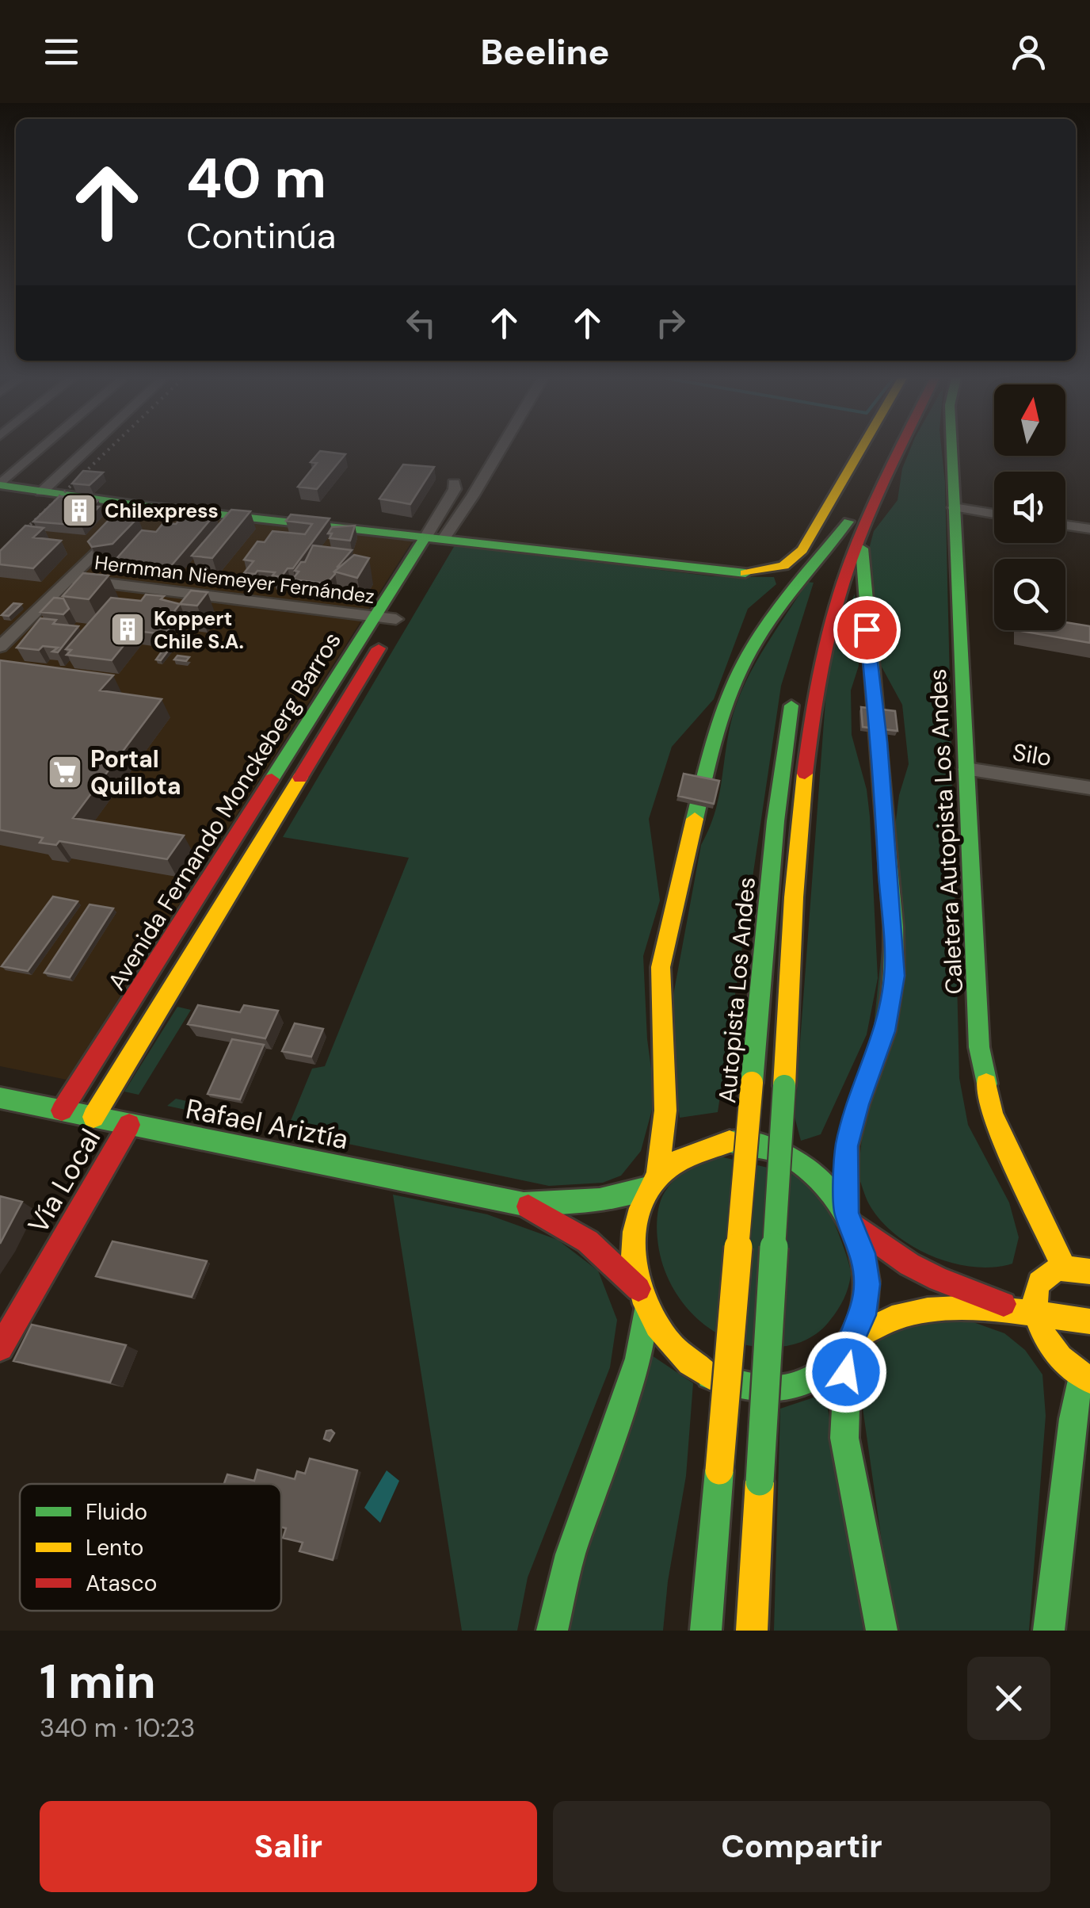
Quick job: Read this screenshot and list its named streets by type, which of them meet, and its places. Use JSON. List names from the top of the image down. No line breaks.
{"streets":{"main road":["Avenida Fernando Monckeberg Barros","Caletera Autopista Los Andes","Autopista Los Andes","Rafael Ariztía","Vía Local"],"street":["Hermman Niemeyer Fernández","Silo"]},"crossings":[["Hermman Niemeyer Fernández","Avenida Fernando Monckeberg Barros"],["Silo","Caletera Autopista Los Andes"],["Avenida Fernando Monckeberg Barros","Rafael Ariztía"],["Rafael Ariztía","Vía Local"]],"places":{"building":["Chilexpress","Koppert Chile S.A."],"supermarket":["Portal Quillota"]},"legend":["Fluido","Lento","Atasco"],"north":"top","page":{"header":"Beeline","turn":["40 m","Continúa"],"heading":["1 min","340 m · 10:23"],"buttons":["Salir","Compartir"]}}
